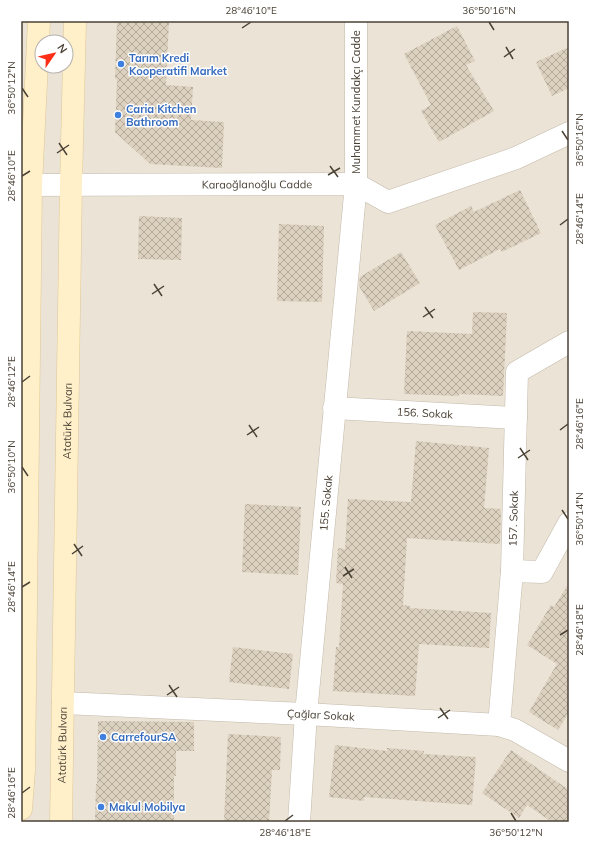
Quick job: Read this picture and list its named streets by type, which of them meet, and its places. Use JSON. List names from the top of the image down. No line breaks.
{"streets":{"main road":["Atatürk Bulvarı"],"street":["Muhammet Kundakçı Cadde","Karaoğlanoğlu Cadde","156. Sokak","155. Sokak","157. Sokak","Çağlar Sokak"]},"crossings":[["Muhammet Kundakçı Cadde","Karaoğlanoğlu Cadde"],["Muhammet Kundakçı Cadde","155. Sokak"],["Karaoğlanoğlu Cadde","Atatürk Bulvarı"],["Karaoğlanoğlu Cadde","155. Sokak"],["156. Sokak","155. Sokak"],["156. Sokak","157. Sokak"],["Atatürk Bulvarı","Çağlar Sokak"],["155. Sokak","Çağlar Sokak"],["157. Sokak","Çağlar Sokak"]],"places":["Tarım Kredi Kooperatifi Market","Caria Kitchen Bathroom","CarrefourSA","Makul Mobilya"],"north":"top right","coordinates":["28°46'10\"E","36°50'16\"N","36°50'12\"N","28°46'14\"E","28°46'12\"E","28°46'16\"E","36°50'10\"N","36°50'14\"N","28°46'18\"E"]}
